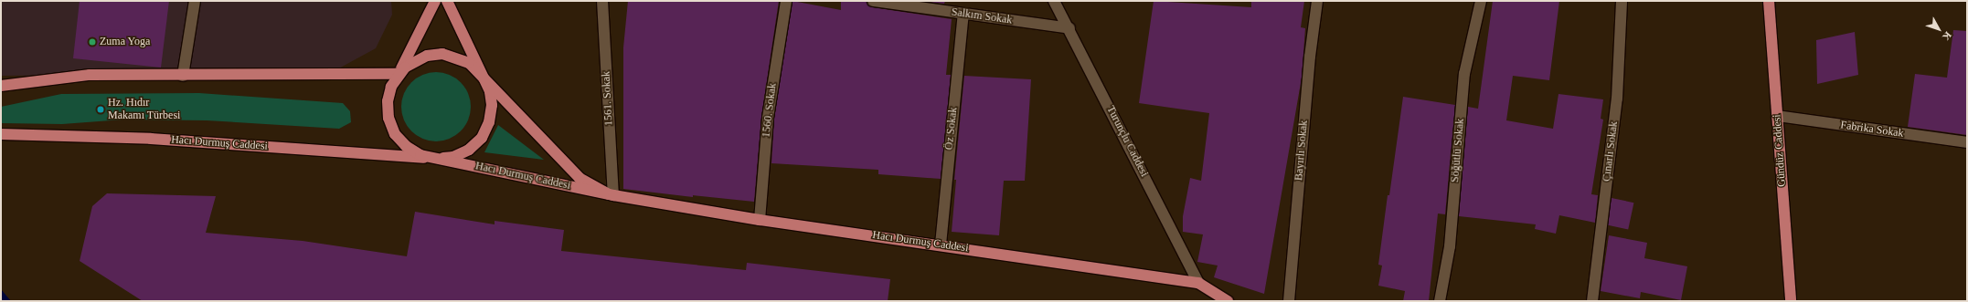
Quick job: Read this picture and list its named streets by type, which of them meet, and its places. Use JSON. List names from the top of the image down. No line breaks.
{"streets":{"main road":["Hacı Durmuş Caddesi","Gündüz Caddesi"],"street":["Salkım Sokak","1561. Sokak","1560. Sokak","Öz Sokak","Fabrika Sokak","Turunçlu Caddesi","Bayırlı Sokak","Söğütlü Sokak","Çınarlı Sokak"]},"crossings":[["Salkım Sokak","Öz Sokak"],["Salkım Sokak","Turunçlu Caddesi"],["1561. Sokak","Hacı Durmuş Caddesi"],["1560. Sokak","Hacı Durmuş Caddesi"],["Öz Sokak","Hacı Durmuş Caddesi"],["Fabrika Sokak","Gündüz Caddesi"],["Turunçlu Caddesi","Hacı Durmuş Caddesi"]],"places":["Zuma Yoga","Hz. Hıdır Makamı Türbesi"],"north":"bottom right"}
